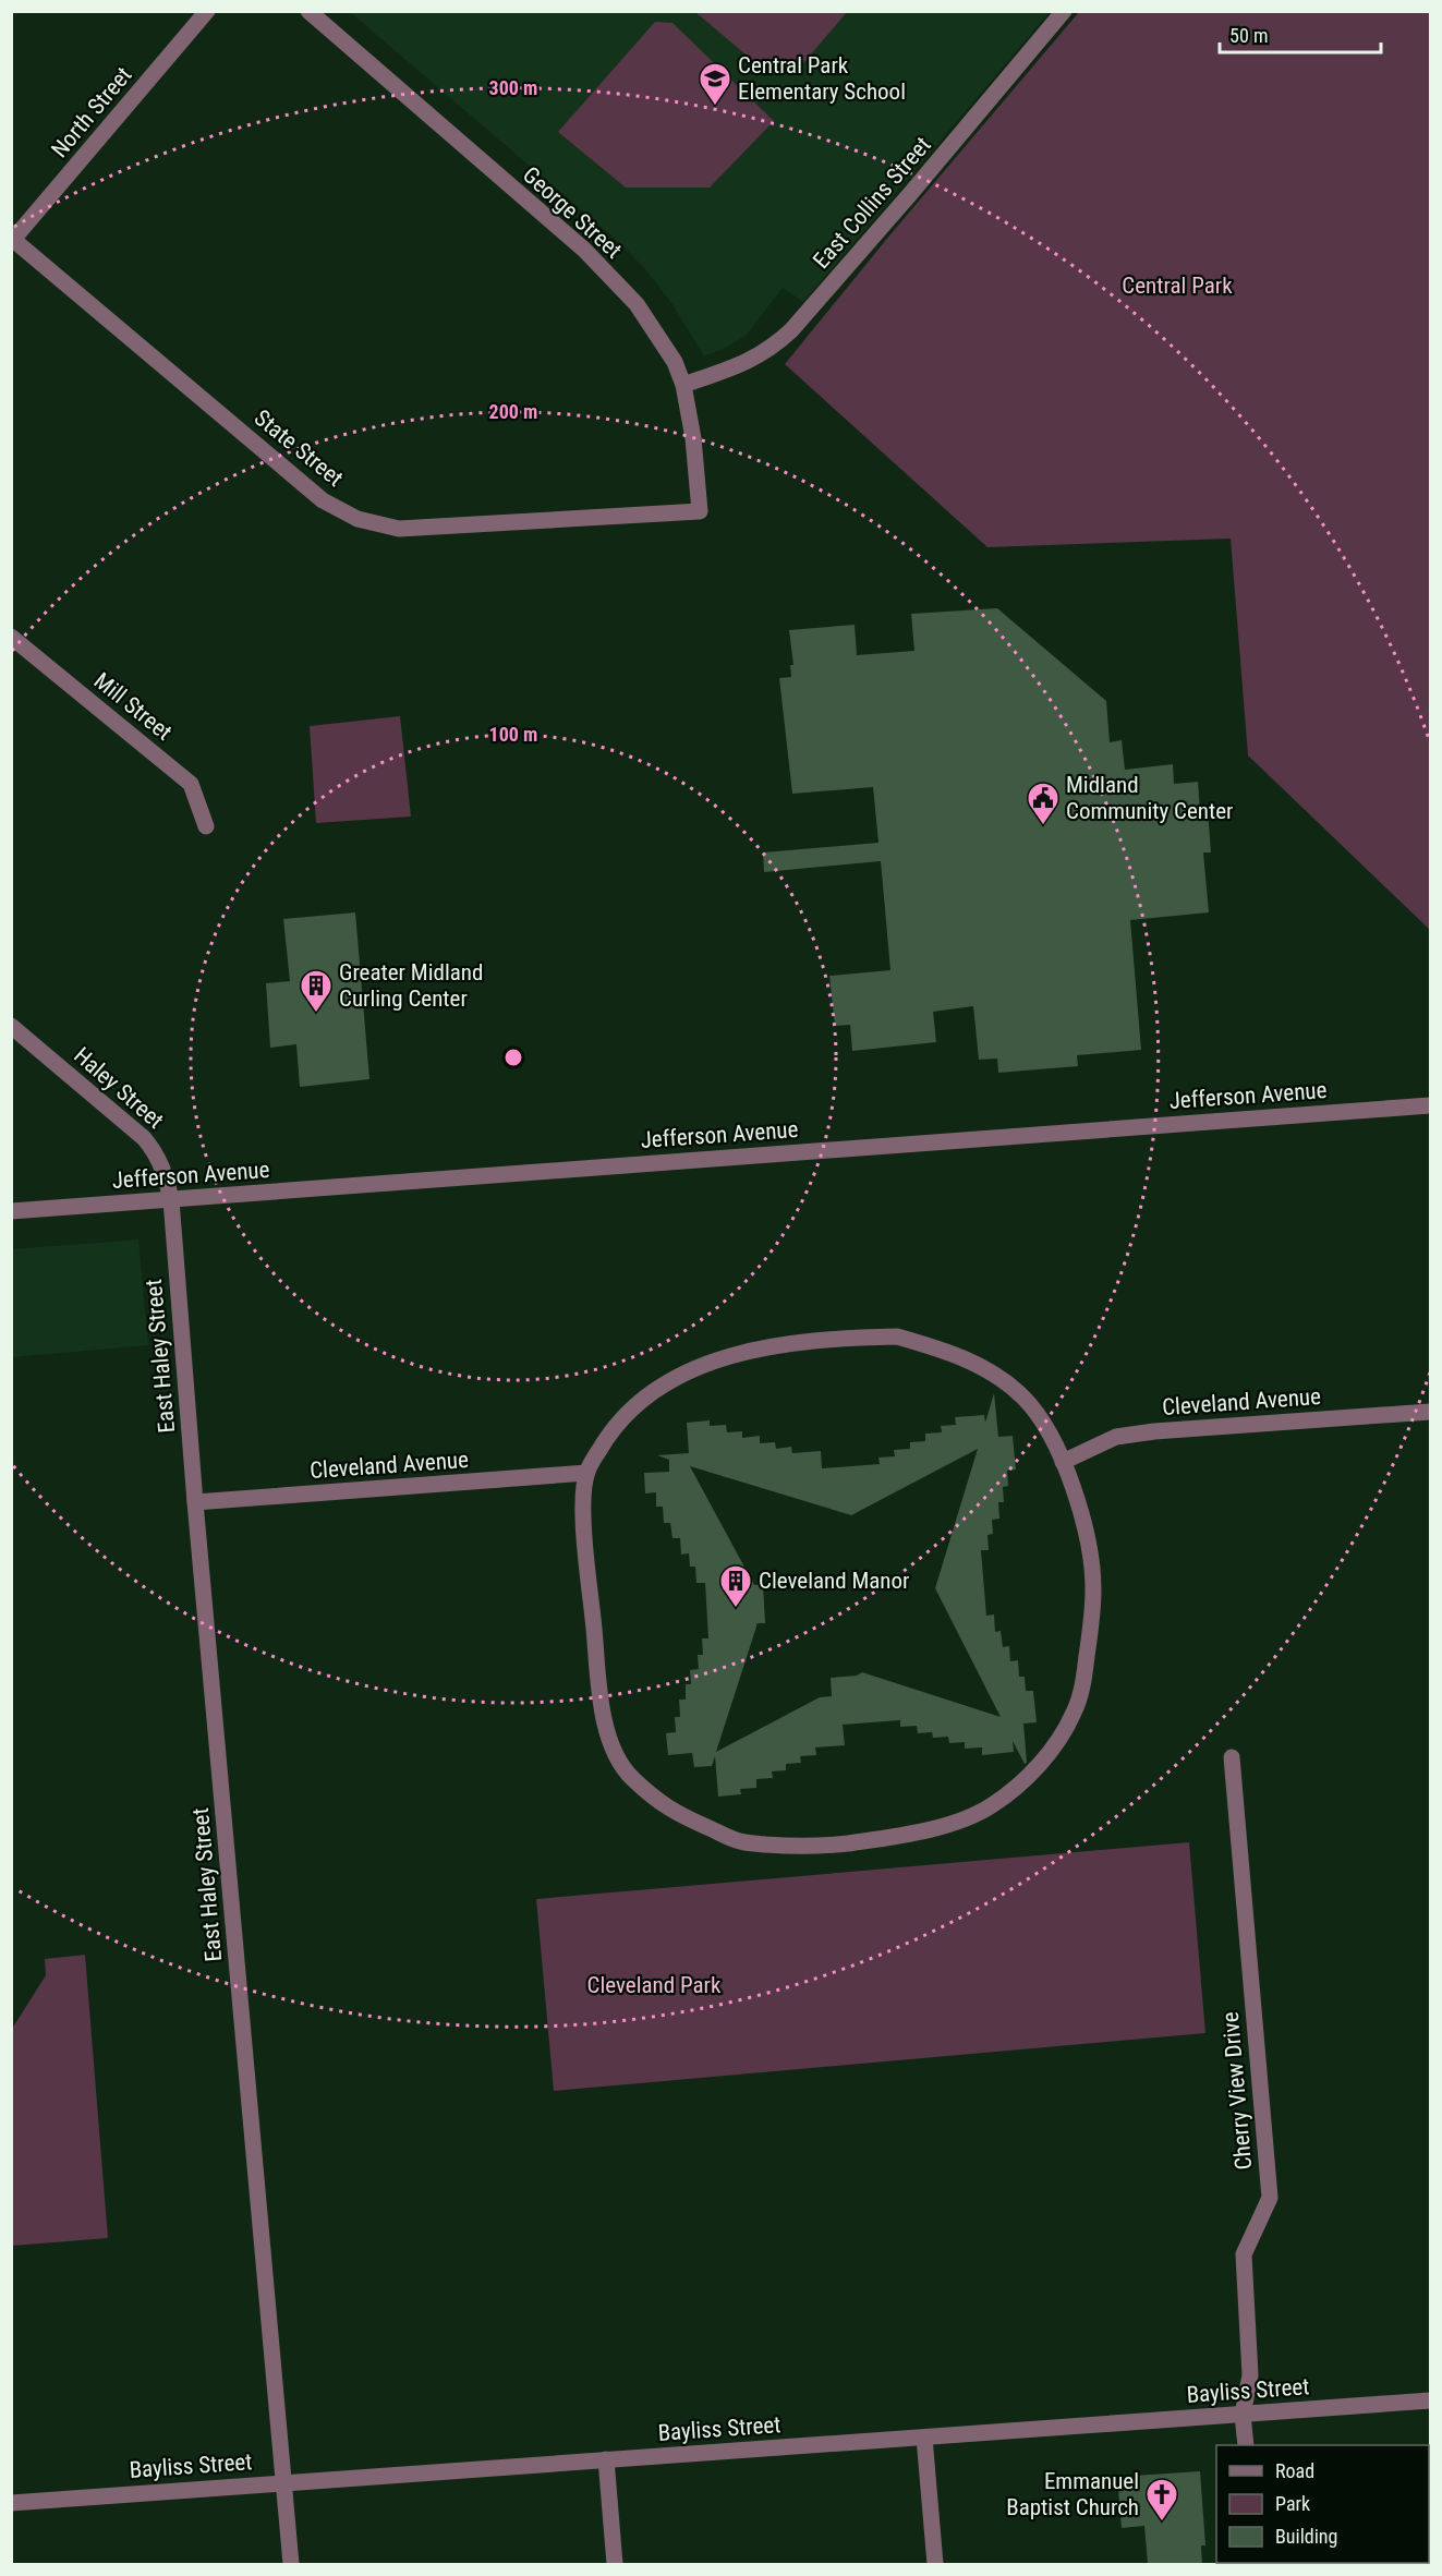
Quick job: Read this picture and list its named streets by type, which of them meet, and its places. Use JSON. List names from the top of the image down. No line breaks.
{"streets":{"street":["North Street","East Collins Street","George Street","State Street","Mill Street","Haley Street","Jefferson Avenue","East Haley Street","Cleveland Avenue","Cherry View Drive","Bayliss Street"]},"crossings":[["North Street","State Street"],["East Collins Street","George Street"],["George Street","State Street"],["Haley Street","Jefferson Avenue"],["Haley Street","East Haley Street"],["Jefferson Avenue","East Haley Street"],["East Haley Street","Cleveland Avenue"],["East Haley Street","Bayliss Street"],["Cherry View Drive","Bayliss Street"]],"parks":["Central Park","Cleveland Park"],"places":{"school or university":["Central Park Elementary School"],"public building":["Midland Community Center"],"building":["Greater Midland Curling Center","Cleveland Manor"],"church":["Emmanuel Baptist Church"]},"legend":["Road","Park","Building"],"scale_bar":"50 m","rings":["300 m","200 m","100 m"]}
